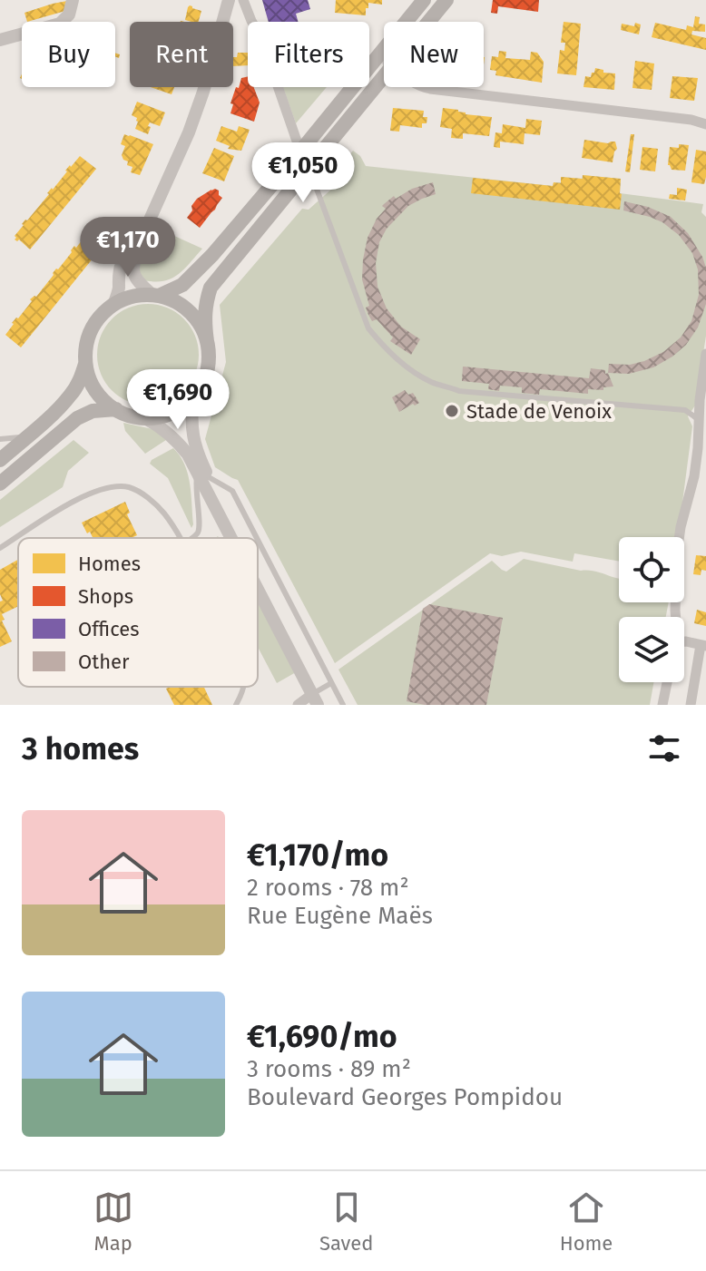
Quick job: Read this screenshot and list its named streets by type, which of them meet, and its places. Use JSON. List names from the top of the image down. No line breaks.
{"places":["Stade de Venoix"],"legend":["Homes","Shops","Offices","Other"],"page":{"chip":["Buy","Rent","Filters","New"],"price":["€1,050","€1,170","€1,690"],"heading":"3 homes","list":[{"name":"€1,170/mo","note":"2 rooms · 78 m² · Rue Eugène Maës"},{"name":"€1,690/mo","note":"3 rooms · 89 m² · Boulevard Georges Pompidou"}],"tabs":["Map","Saved","Home"]}}
